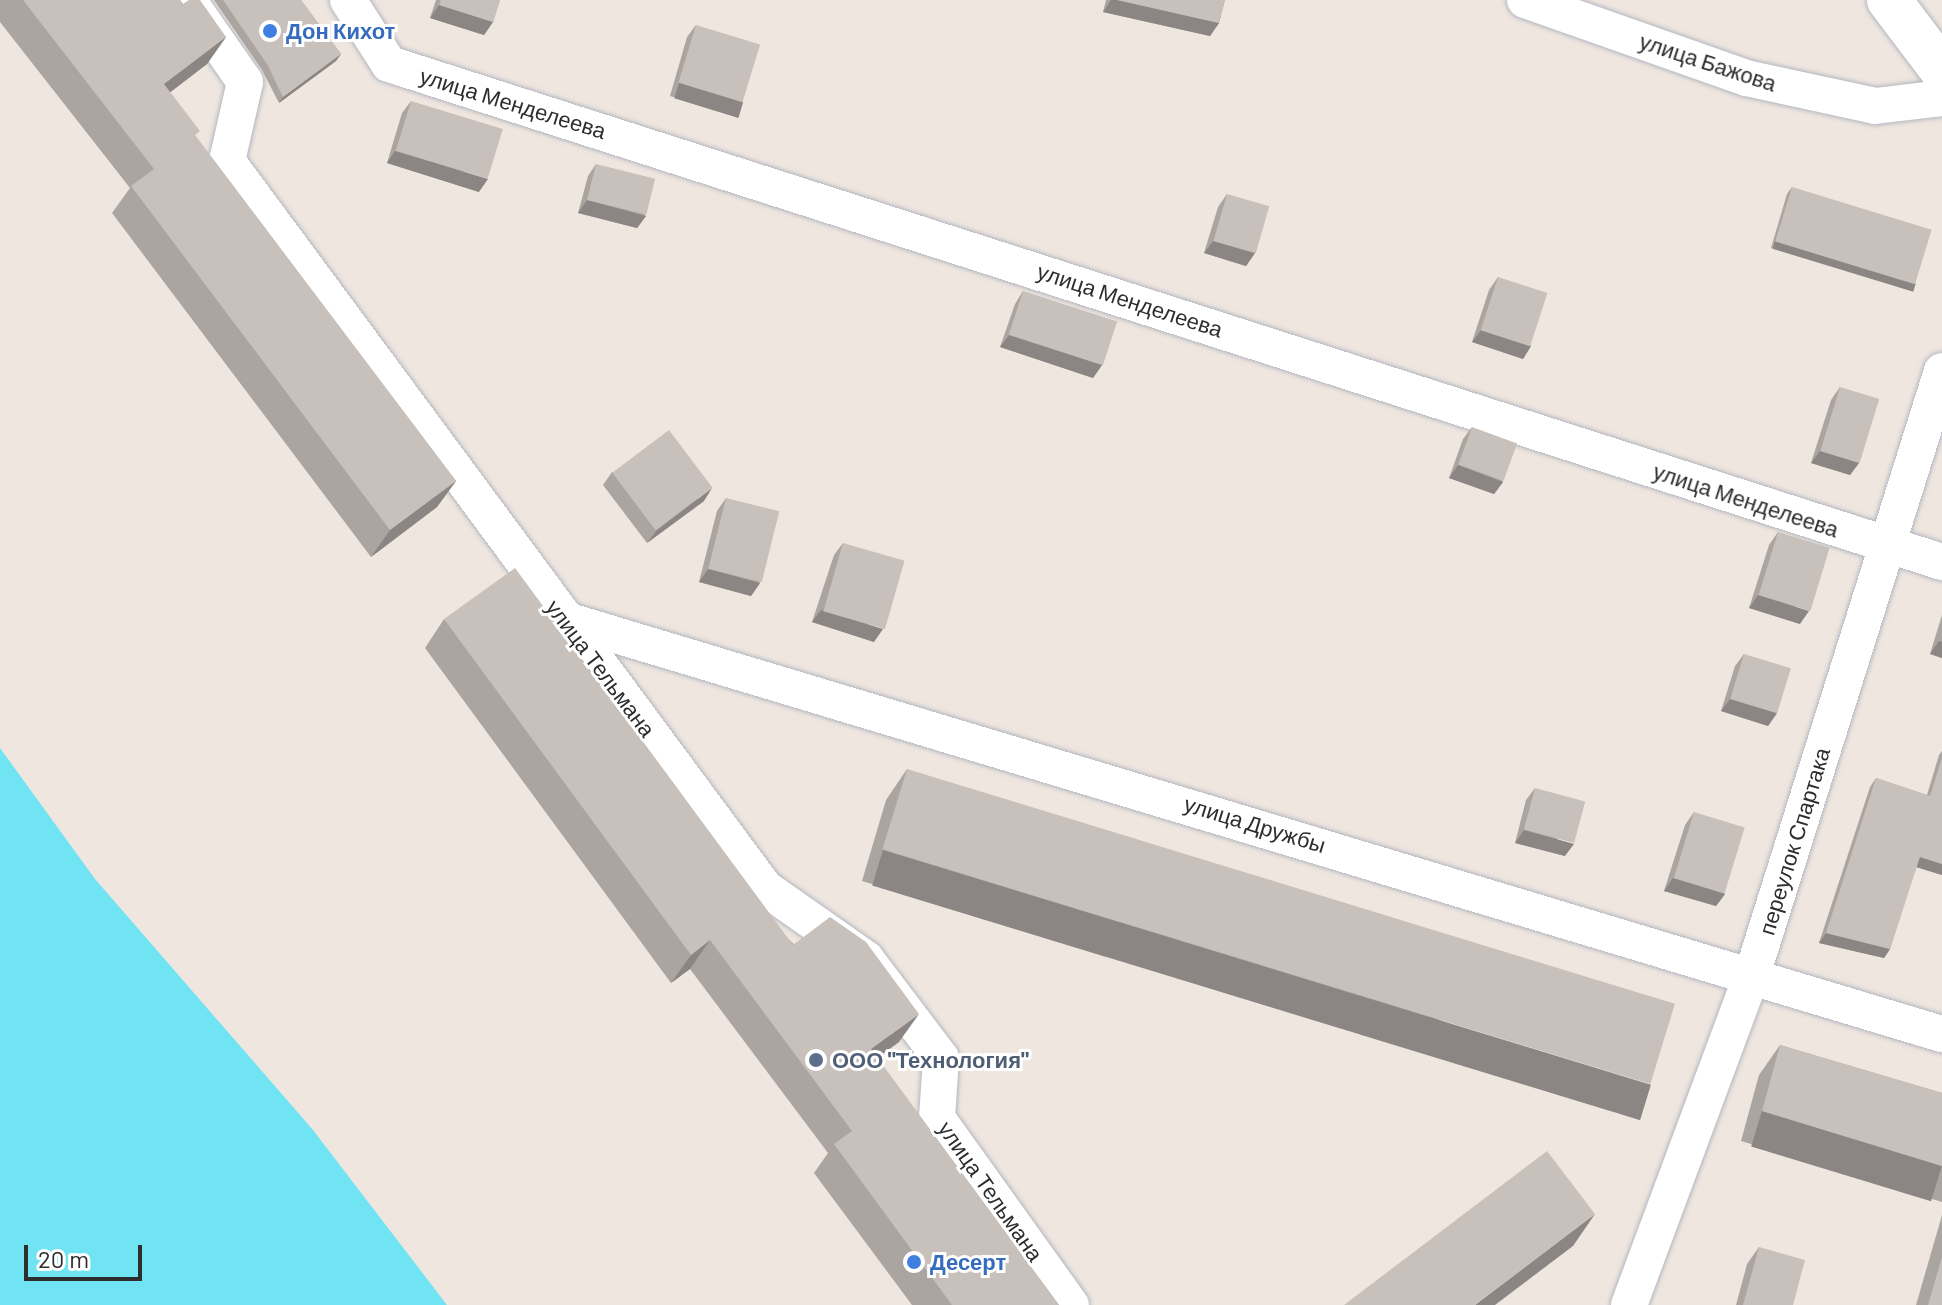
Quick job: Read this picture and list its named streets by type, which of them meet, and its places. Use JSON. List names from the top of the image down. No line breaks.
{"streets":{"street":["улица Бажова","улица Менделеева","улица Тельмана","улица Дружбы","переулок Спартака"]},"crossings":[["улица Менделеева","переулок Спартака"],["улица Тельмана","улица Дружбы"],["улица Дружбы","переулок Спартака"]],"places":["Дон Кихот","ООО \"Технология\"","Десерт"],"scale_bar":"20 m"}
